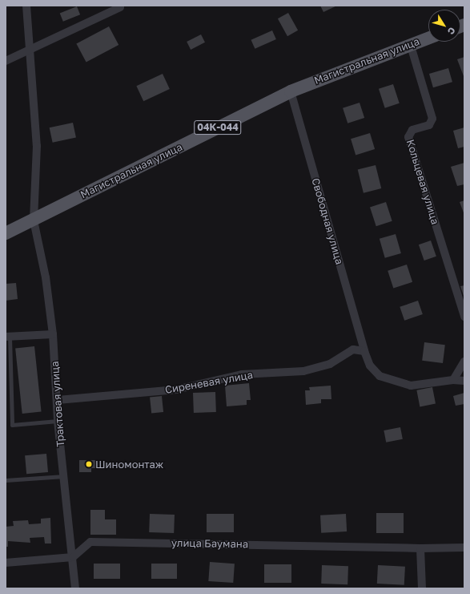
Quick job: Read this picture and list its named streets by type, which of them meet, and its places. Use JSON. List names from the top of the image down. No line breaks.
{"streets":{"main road":["Магистральная улица","04К-044"],"street":["Кольцевая улица","Свободная улица","Сиреневая улица","Трактовая улица","улица Баумана"]},"crossings":[["Магистральная улица","Кольцевая улица"],["Магистральная улица","Свободная улица"],["Магистральная улица","Трактовая улица"],["Свободная улица","Сиреневая улица"],["Сиреневая улица","Трактовая улица"],["Трактовая улица","улица Баумана"]],"places":["Шиномонтаж"],"north":"bottom right"}
